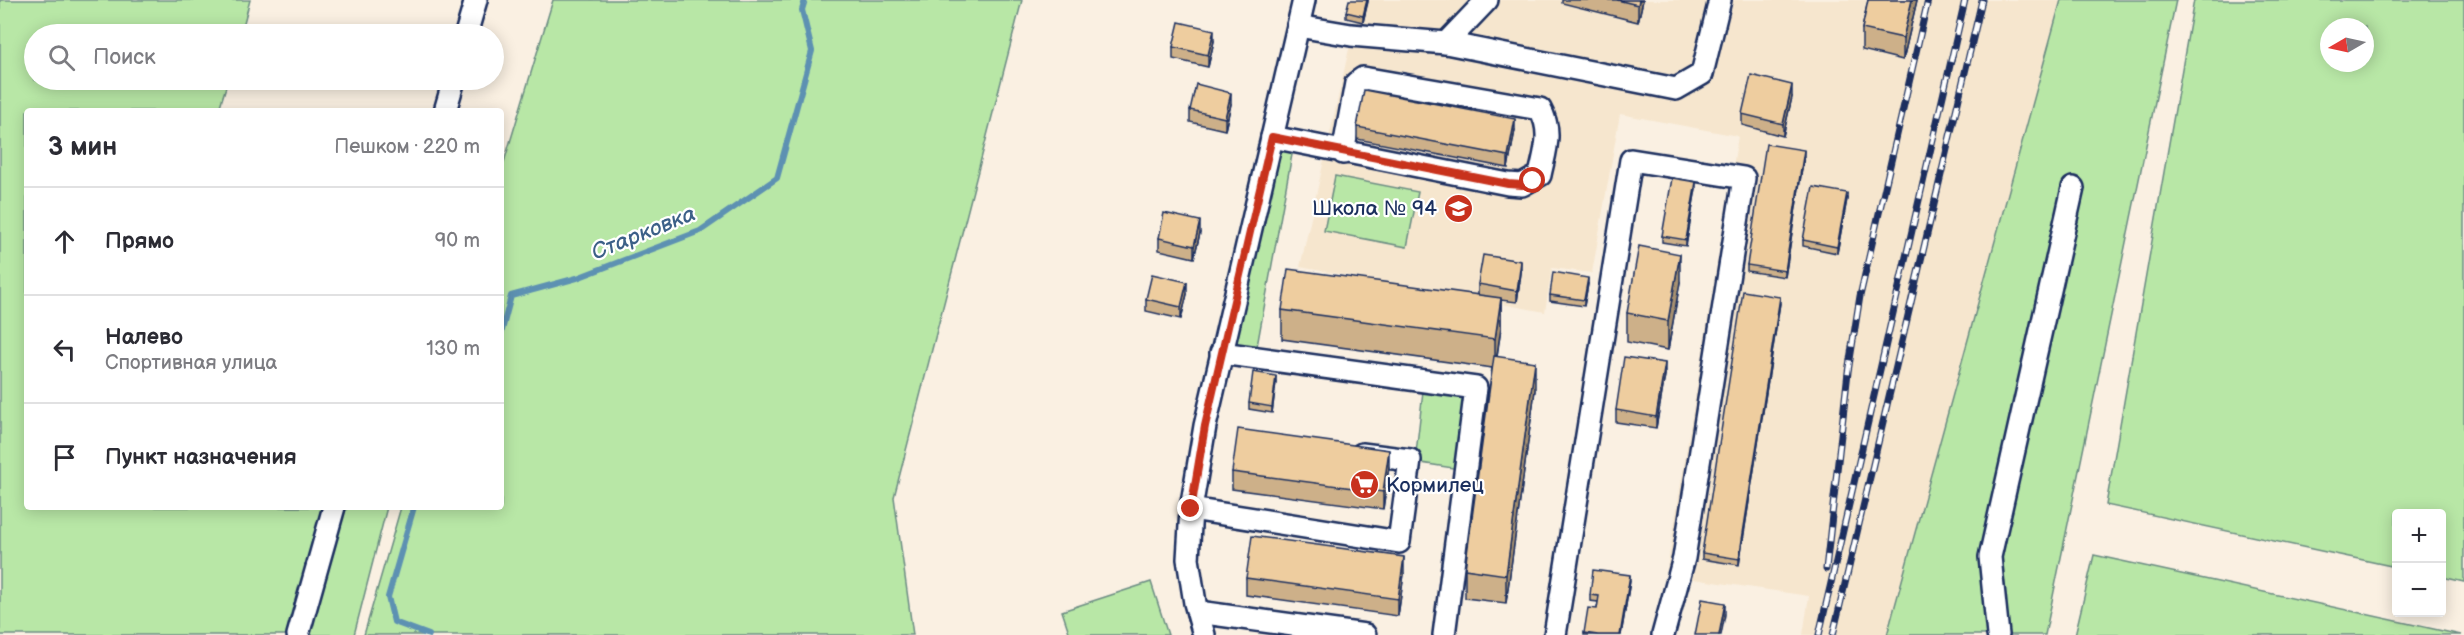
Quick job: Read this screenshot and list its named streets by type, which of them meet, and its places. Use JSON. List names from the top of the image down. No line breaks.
{"water":["Старковка"],"places":{"school or university":["Школа № 94"],"supermarket":["Кормилец"]},"north":"left","page":{"search":"Поиск","heading":["3 мин","Пешком · 220 m"],"list":[["Прямо","90 m"],["Налево","Спортивная улица","130 m"],"Пункт назначения"],"map_buttons":["+","−"]}}
